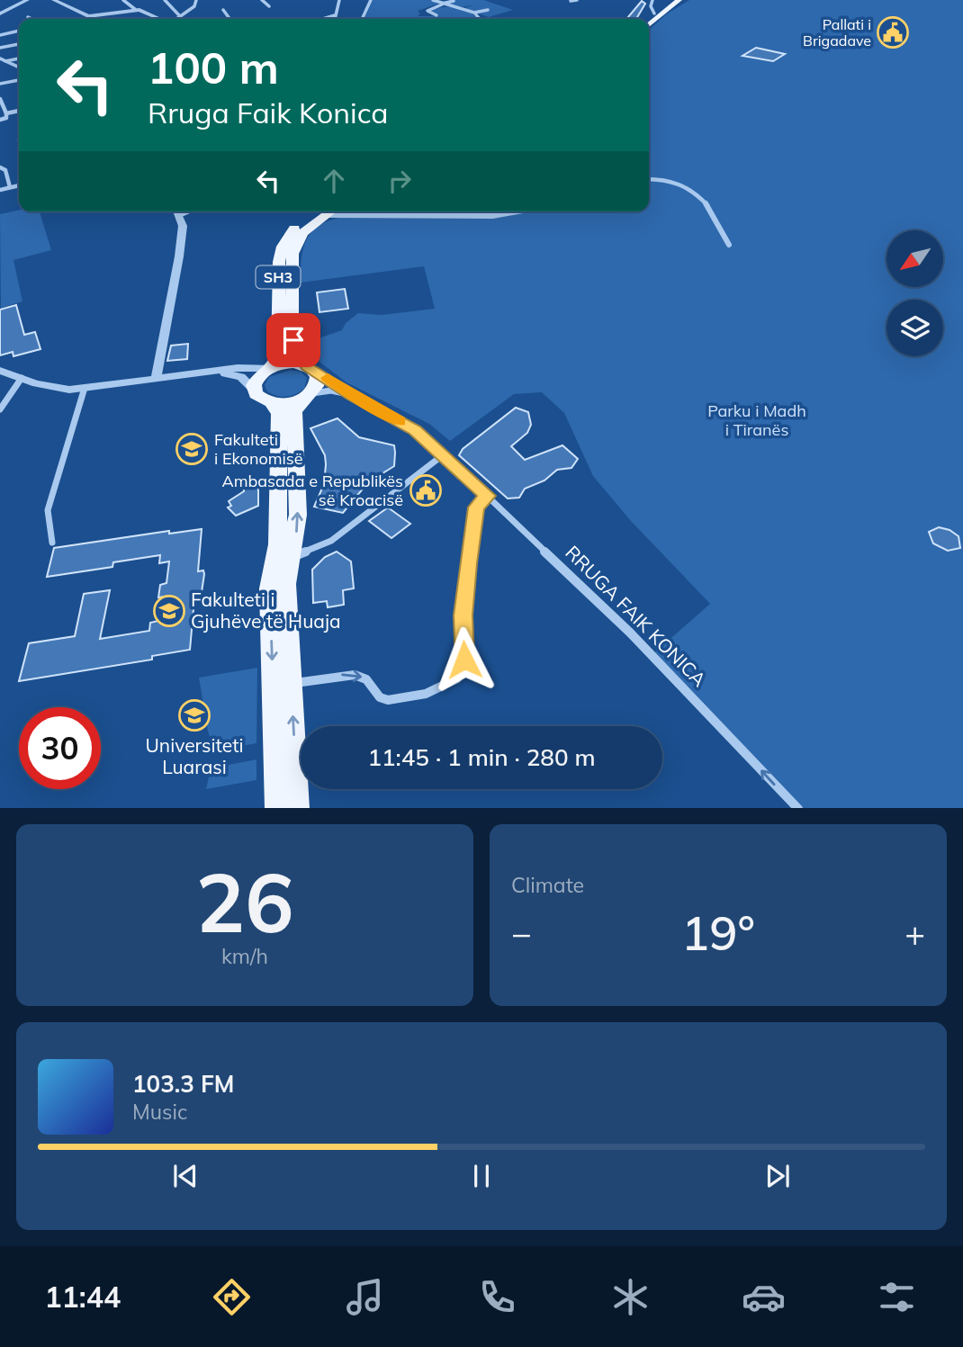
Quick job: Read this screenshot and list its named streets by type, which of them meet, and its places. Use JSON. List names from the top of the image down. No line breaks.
{"streets":{"main road":["SH3"],"street":["RRUGA FAIK KONICA"]},"crossings":[["SH3","RRUGA FAIK KONICA"]],"one_way":["RRUGA FAIK KONICA"],"parks":["Parku i Madh i Tiranës"],"places":{"public building":["Pallati i Brigadave","Ambasada e Republikës së Kroacisë"],"school or university":["Fakulteti i Ekonomisë","Fakulteti i Gjuhëve të Huaja","Universiteti Luarasi"]},"north":"bottom left","page":{"turn":["100 m","Rruga Faik Konica"],"limit":"30","trip":"11:45 · 1 min · 280 m","tile":[["26","km/h"],"Climate"],"heat":["−","19°","+"],"song":["103.3 FM","Music"],"tabs":"11:44"}}
